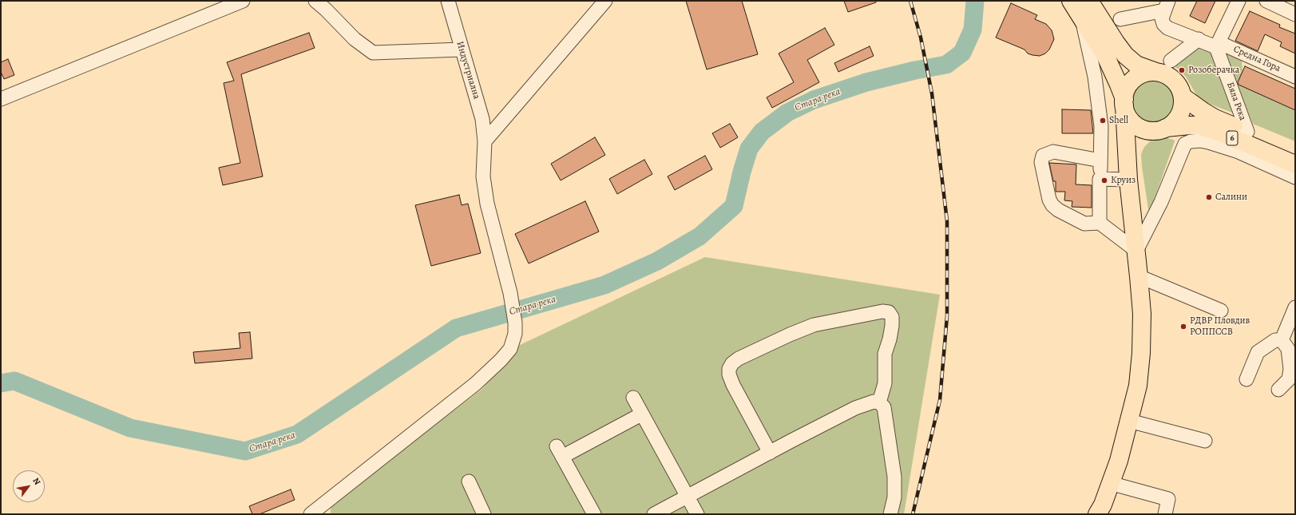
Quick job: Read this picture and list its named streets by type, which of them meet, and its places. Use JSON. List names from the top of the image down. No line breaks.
{"streets":{"main road":["6"],"street":["Средна Гора","Индустриална","Бяла Река"]},"crossings":[["Средна Гора","Бяла Река"],["Бяла Река","6"]],"water":["Стара река"],"places":["Розоберачка","Shell","Круиз","Салини","РДВР Пловдив РОППССВ"],"north":"top right"}
